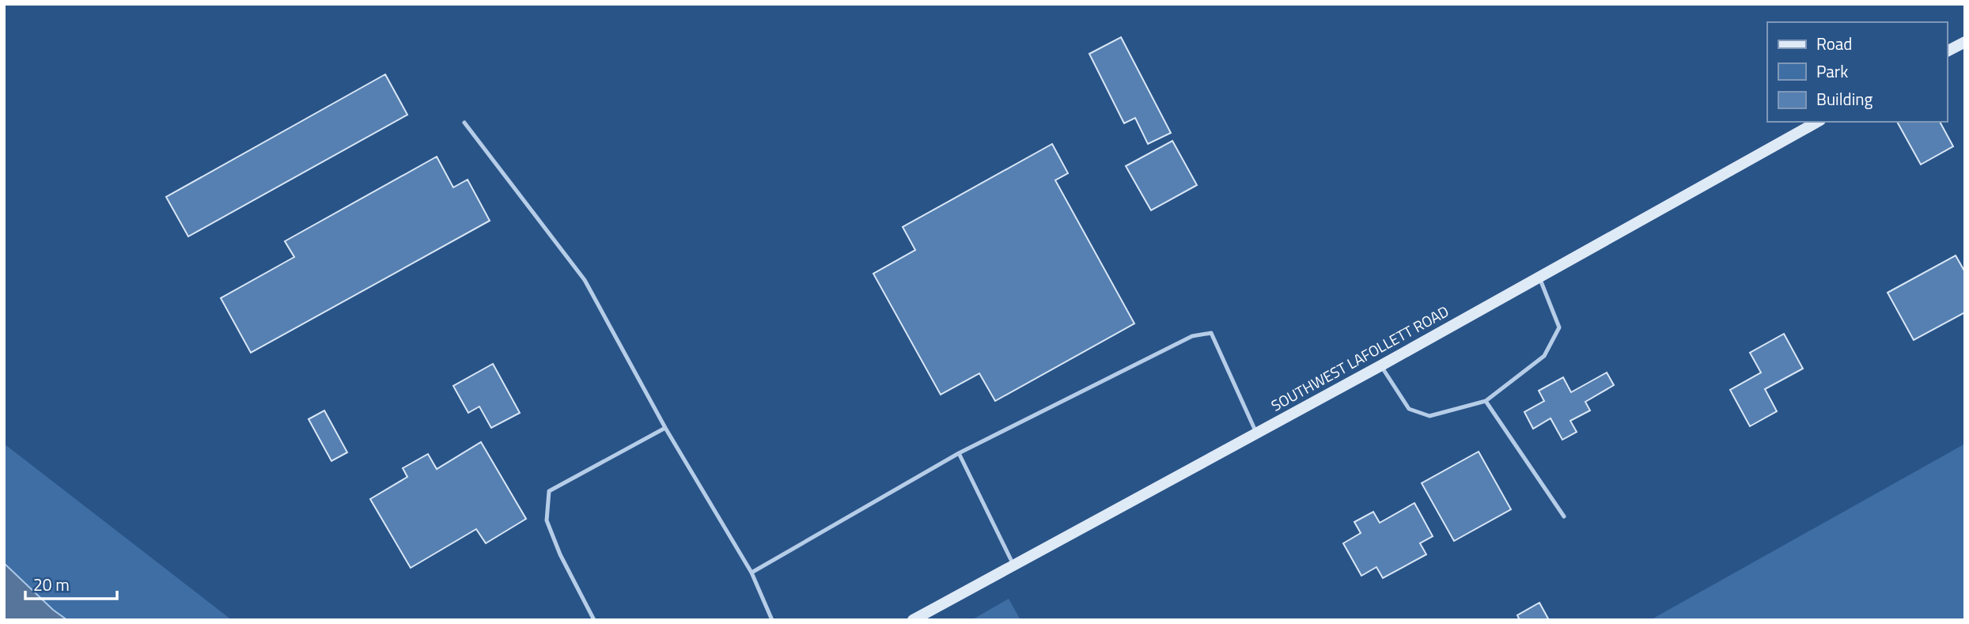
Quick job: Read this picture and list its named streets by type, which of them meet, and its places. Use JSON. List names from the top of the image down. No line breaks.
{"streets":{"street":["SOUTHWEST LAFOLLETT ROAD"]},"legend":["Road","Park","Building"],"scale_bar":"20 m"}
